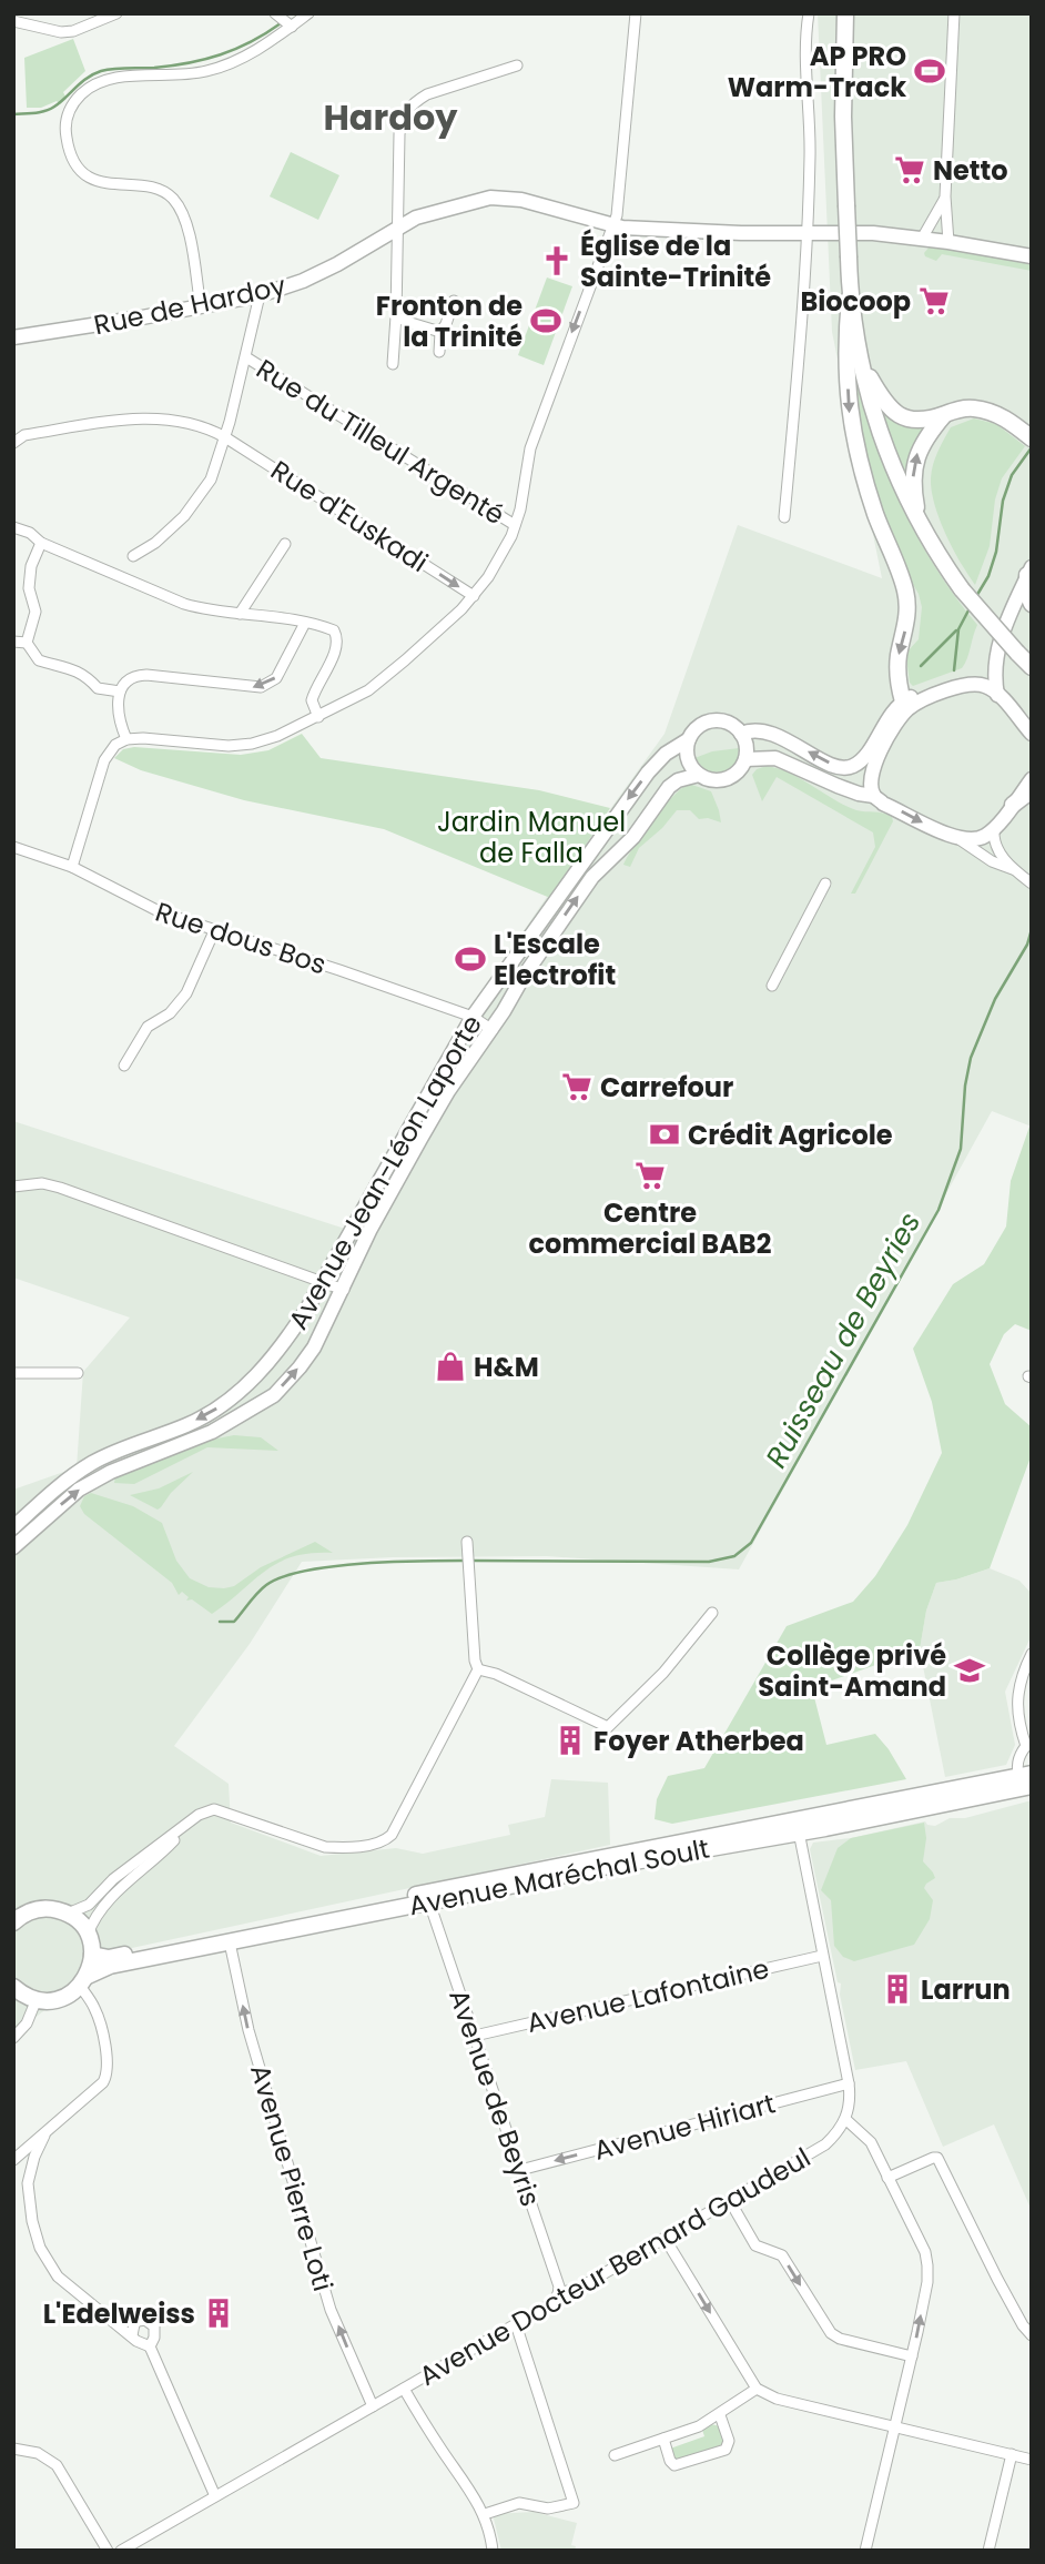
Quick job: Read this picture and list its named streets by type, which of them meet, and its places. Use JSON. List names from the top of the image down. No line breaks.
{"streets":{"main road":["Avenue Maréchal Soult"],"street":["Rue de Hardoy","Rue du Tilleul Argenté","Rue d'Euskadi","Rue dous Bos","Avenue Jean-Léon Laporte","Avenue Lafontaine","Avenue de Beyris","Avenue Hiriart","Avenue Pierre Loti","Avenue Docteur Bernard Gaudeul"]},"crossings":[["Rue dous Bos","Avenue Jean-Léon Laporte"],["Avenue Maréchal Soult","Avenue de Beyris"],["Avenue Maréchal Soult","Avenue Pierre Loti"],["Avenue Lafontaine","Avenue de Beyris"],["Avenue de Beyris","Avenue Hiriart"],["Avenue de Beyris","Avenue Docteur Bernard Gaudeul"],["Avenue Pierre Loti","Avenue Docteur Bernard Gaudeul"]],"one_way":["Rue d'Euskadi","Avenue Hiriart","Avenue Pierre Loti"],"districts":["Hardoy"],"water":["Ruisseau de Beyries"],"parks":["Jardin Manuel de Falla"],"places":{"sports":["AP PRO Warm-Track","Fronton de la Trinité","L'Escale Electrofit"],"supermarket":["Netto","Biocoop","Carrefour","Centre commercial BAB2"],"church":["Église de la Sainte-Trinité"],"bank":["Crédit Agricole"],"shop":["H&M"],"school or university":["Collège privé Saint-Amand"],"building":["Foyer Atherbea","Larrun","L'Edelweiss"]}}
